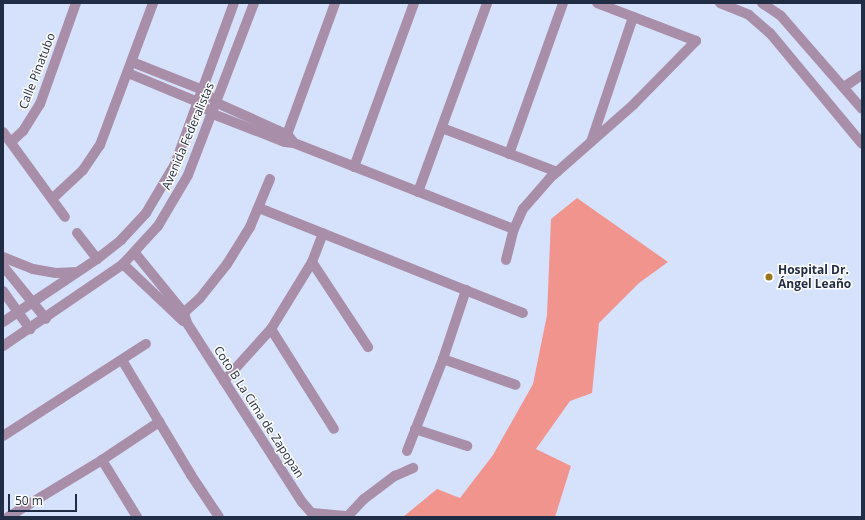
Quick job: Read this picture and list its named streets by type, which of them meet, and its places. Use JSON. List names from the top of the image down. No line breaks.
{"streets":{"street":["Calle Pinatubo","Avenida Federalistas","Coto B La Cima de Zapopan"]},"crossings":[["Avenida Federalistas","Coto B La Cima de Zapopan"]],"places":["Hospital Dr. Ángel Leaño"],"scale_bar":"50 m"}
